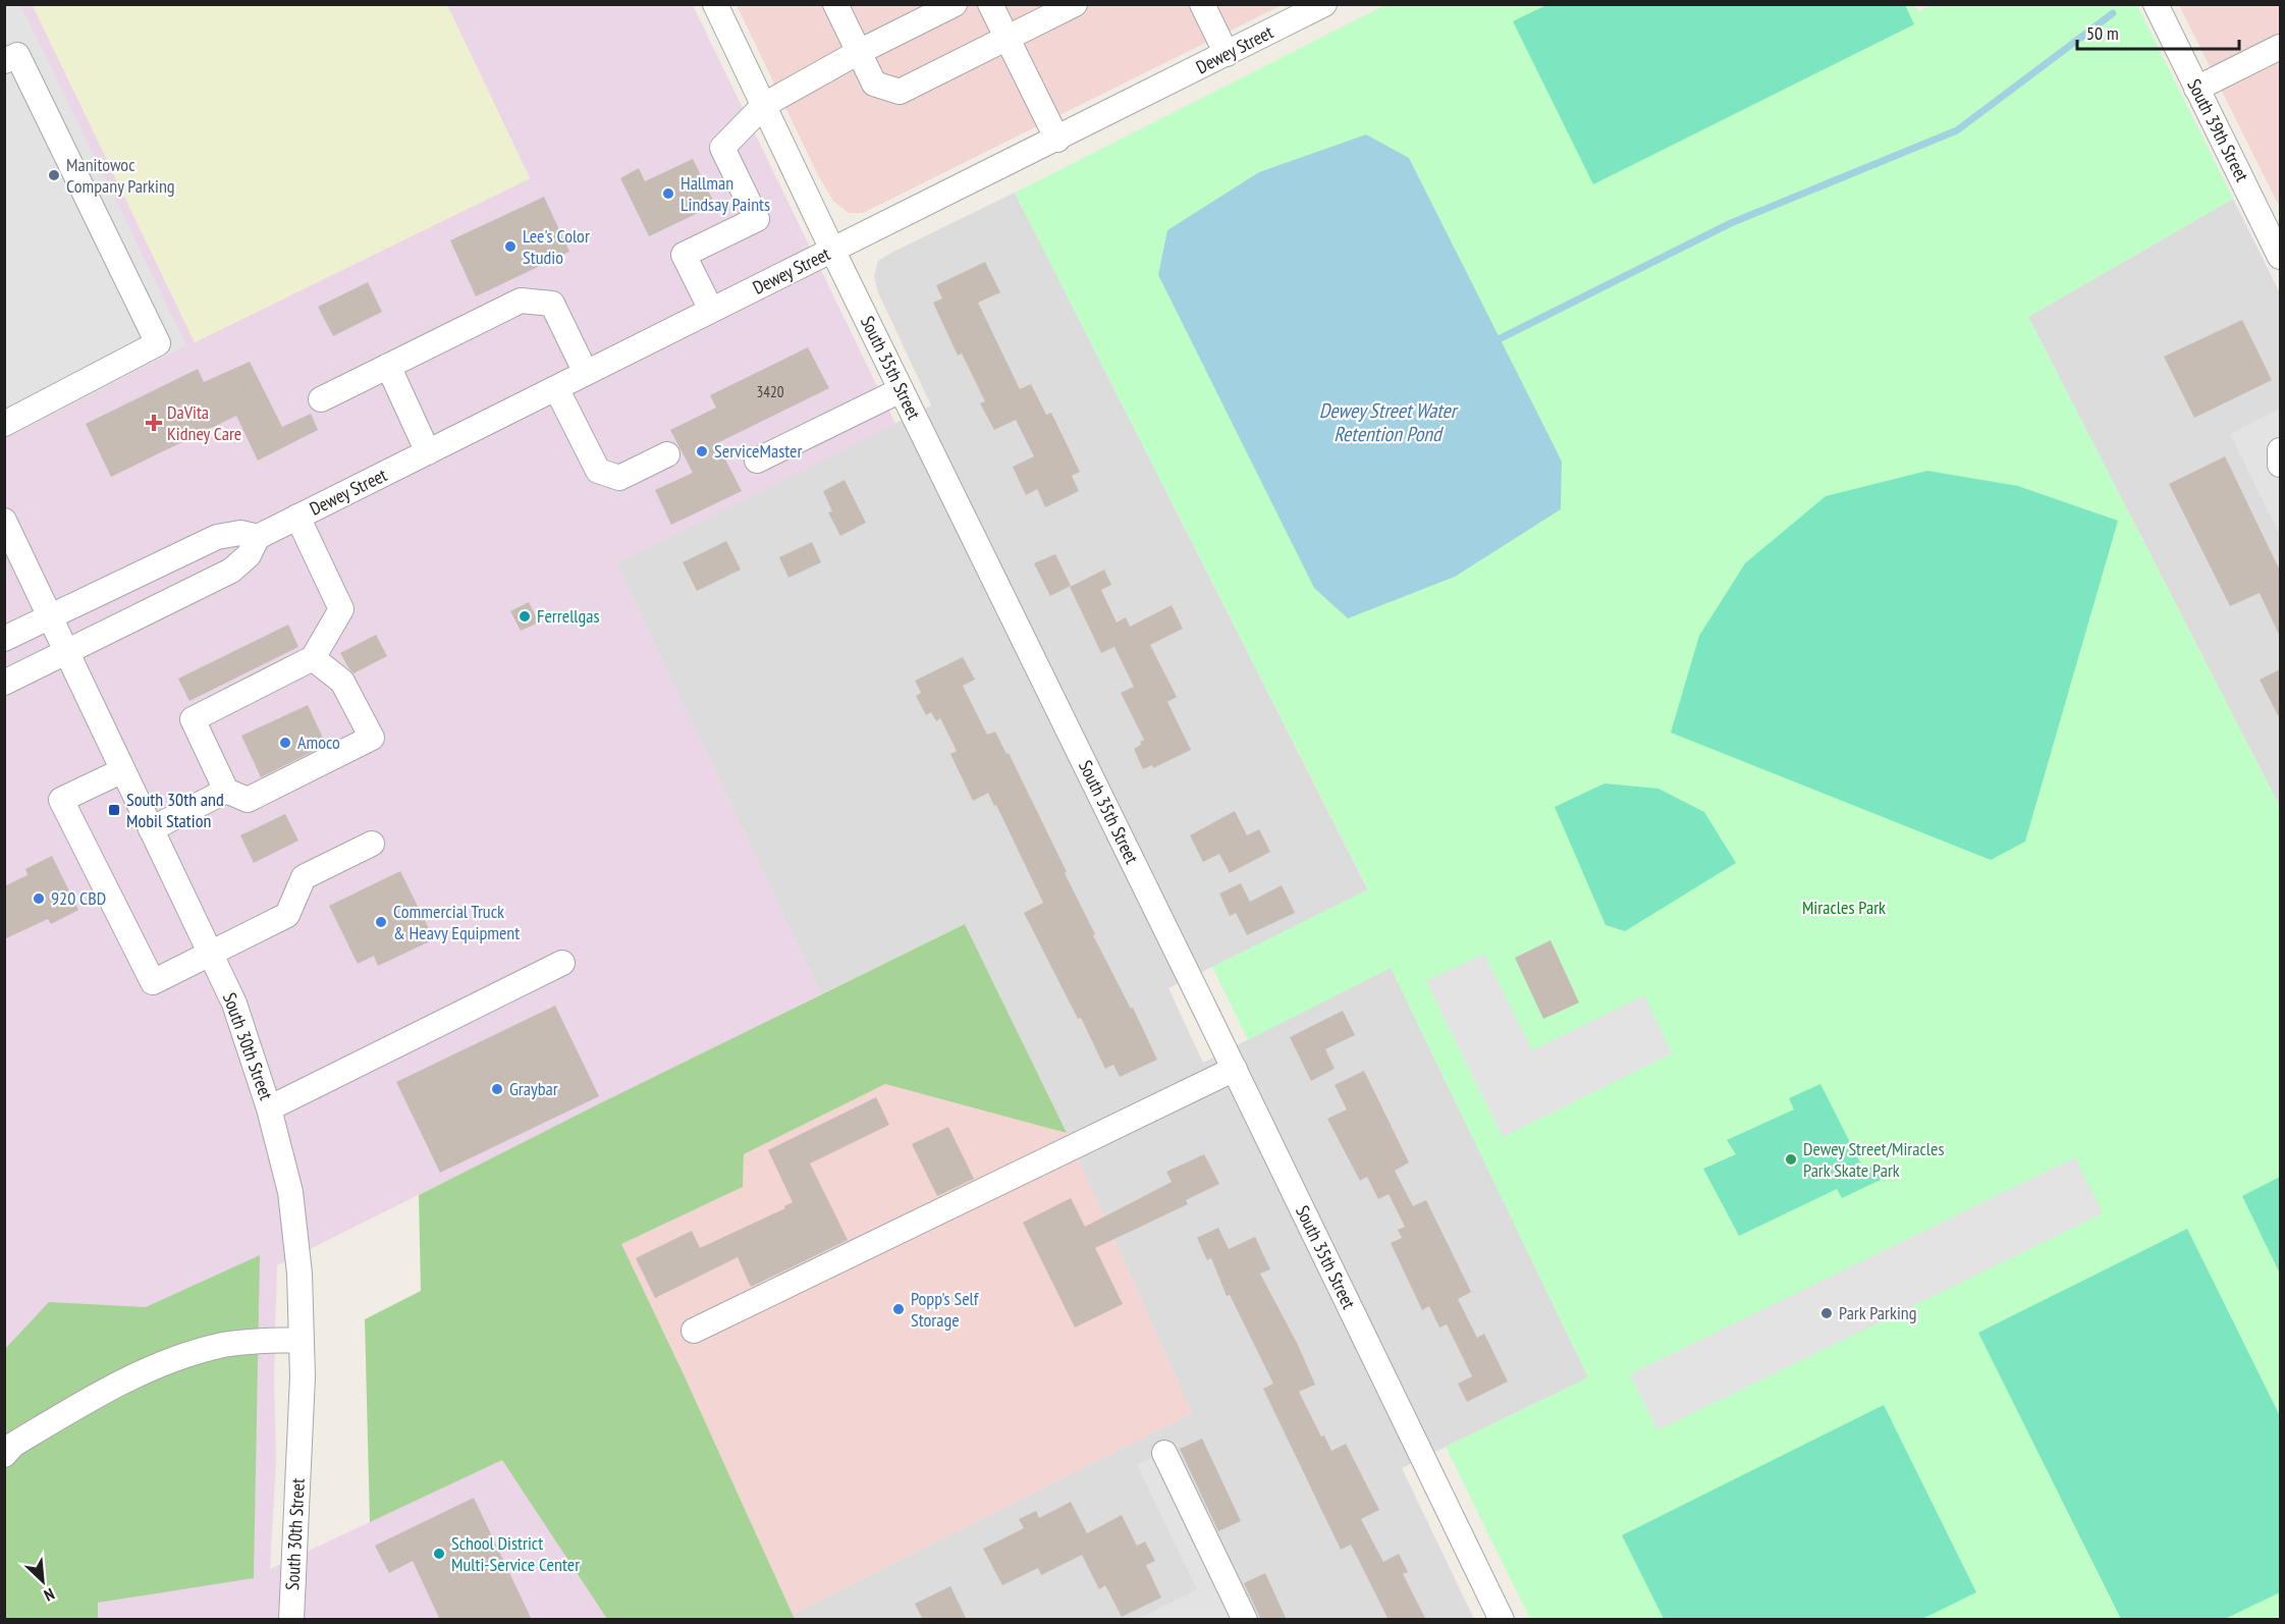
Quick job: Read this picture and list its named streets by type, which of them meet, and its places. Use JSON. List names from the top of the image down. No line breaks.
{"streets":{"street":["Dewey Street","South 39th Street","South 35th Street","South 30th Street"]},"crossings":[["Dewey Street","South 35th Street"],["Dewey Street","South 30th Street"]],"water":["Dewey Street Water Retention Pond"],"parks":["Miracles Park"],"places":{"other":["Manitowoc Company Parking","Hallman Lindsay Paints","Lee's Color Studio","ServiceMaster","Ferrellgas","Amoco","920 CBD","Commercial Truck & Heavy Equipment","Graybar","Dewey Street/Miracles Park Skate Park","Popp's Self Storage","Park Parking","School District Multi-Service Center"],"health":["DaVita Kidney Care"],"transit":["South 30th and Mobil Station"]},"house_numbers":["3420"],"scale_bar":"50 m","north":"bottom right"}
